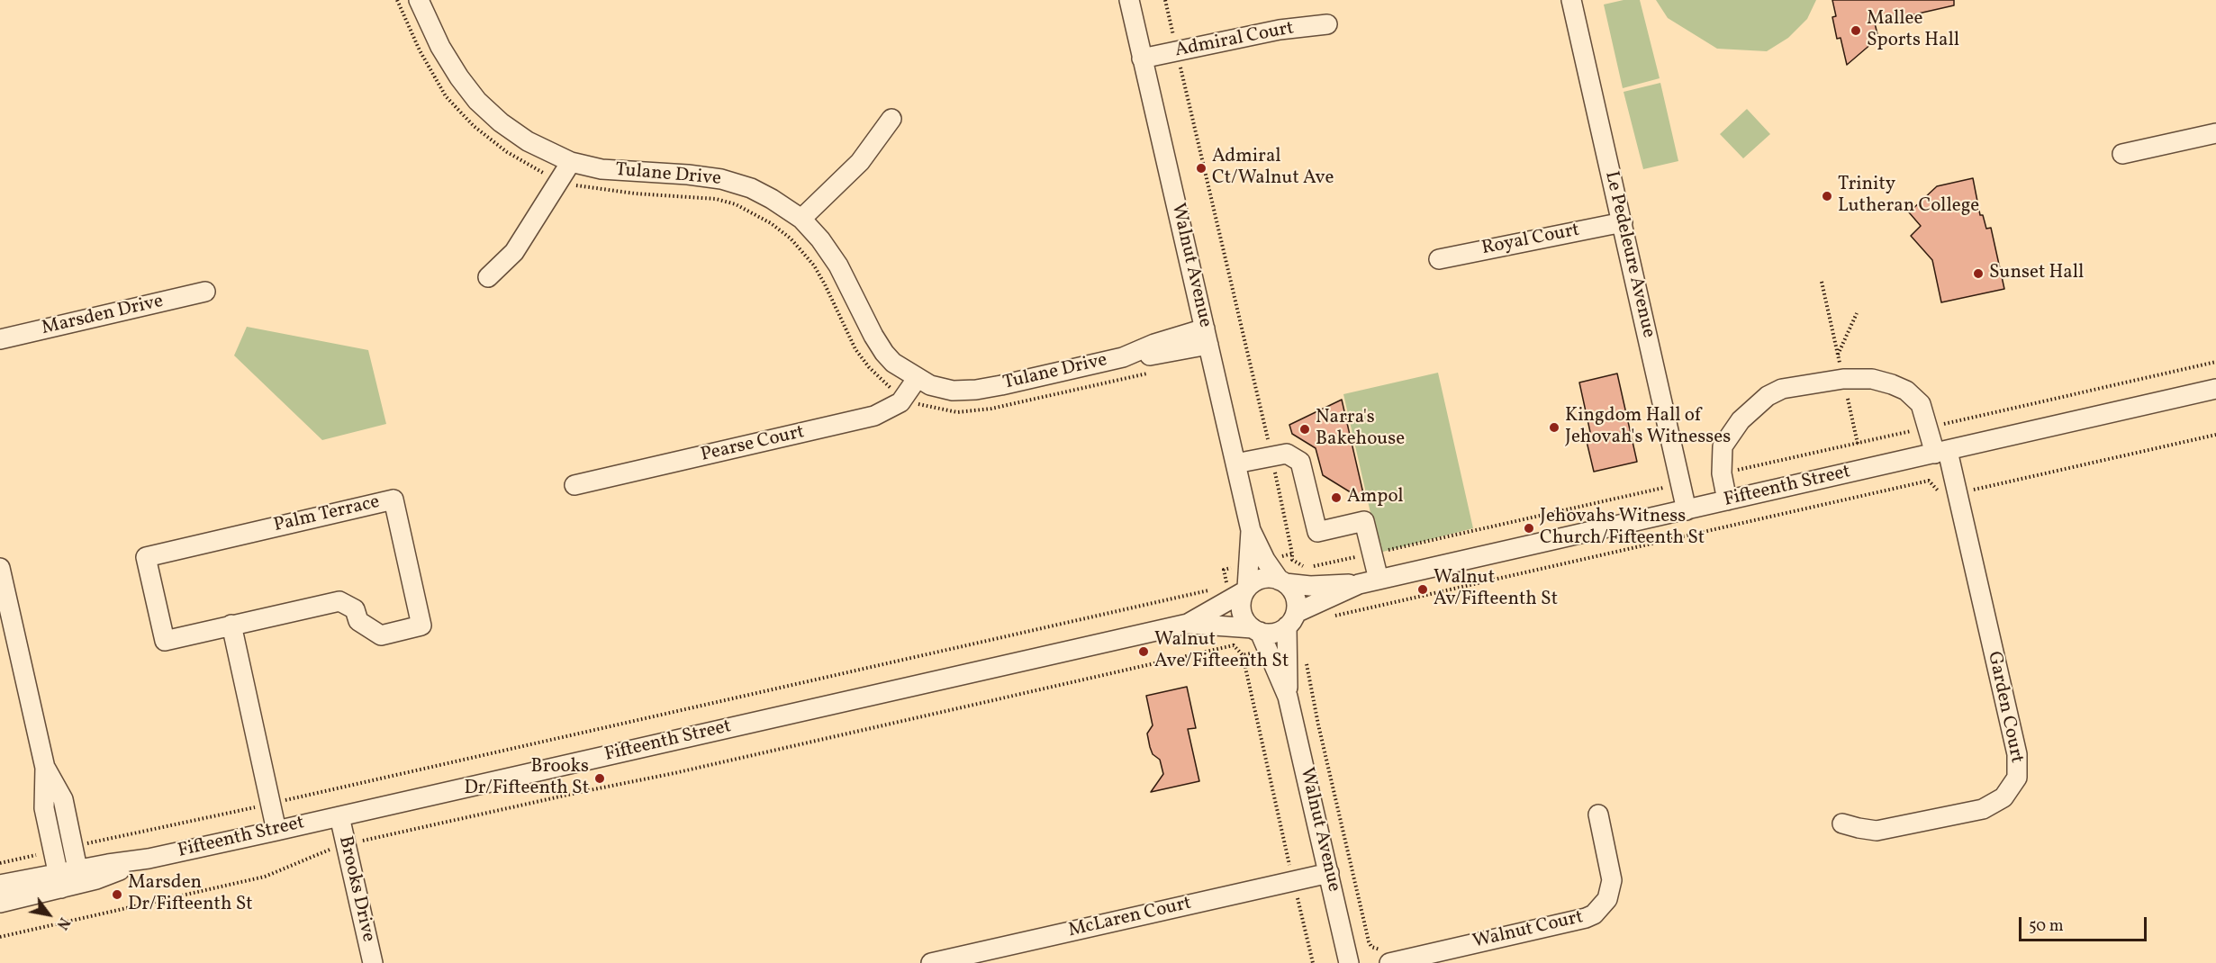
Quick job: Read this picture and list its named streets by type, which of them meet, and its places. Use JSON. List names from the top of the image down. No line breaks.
{"streets":{"street":["Admiral Court","Tulane Drive","Royal Court","Le Pedeleure Avenue","Walnut Avenue","Marsden Drive","Pearse Court","Fifteenth Street","Palm Terrace","Garden Court","Brooks Drive","McLaren Court","Walnut Court"]},"crossings":[["Admiral Court","Walnut Avenue"],["Tulane Drive","Walnut Avenue"],["Tulane Drive","Pearse Court"],["Royal Court","Le Pedeleure Avenue"],["Le Pedeleure Avenue","Fifteenth Street"],["Walnut Avenue","Fifteenth Street"],["Walnut Avenue","McLaren Court"],["Fifteenth Street","Garden Court"],["Fifteenth Street","Brooks Drive"]],"places":["Mallee Sports Hall","Admiral Ct/Walnut Ave","Trinity Lutheran College","Sunset Hall","Kingdom Hall of Jehovah's Witnesses","Narra's Bakehouse","Ampol","Jehovahs Witness Church/Fifteenth St","Walnut Av/Fifteenth St","Walnut Ave/Fifteenth St","Brooks Dr/Fifteenth St","Marsden Dr/Fifteenth St"],"scale_bar":"50 m","north":"bottom right"}
